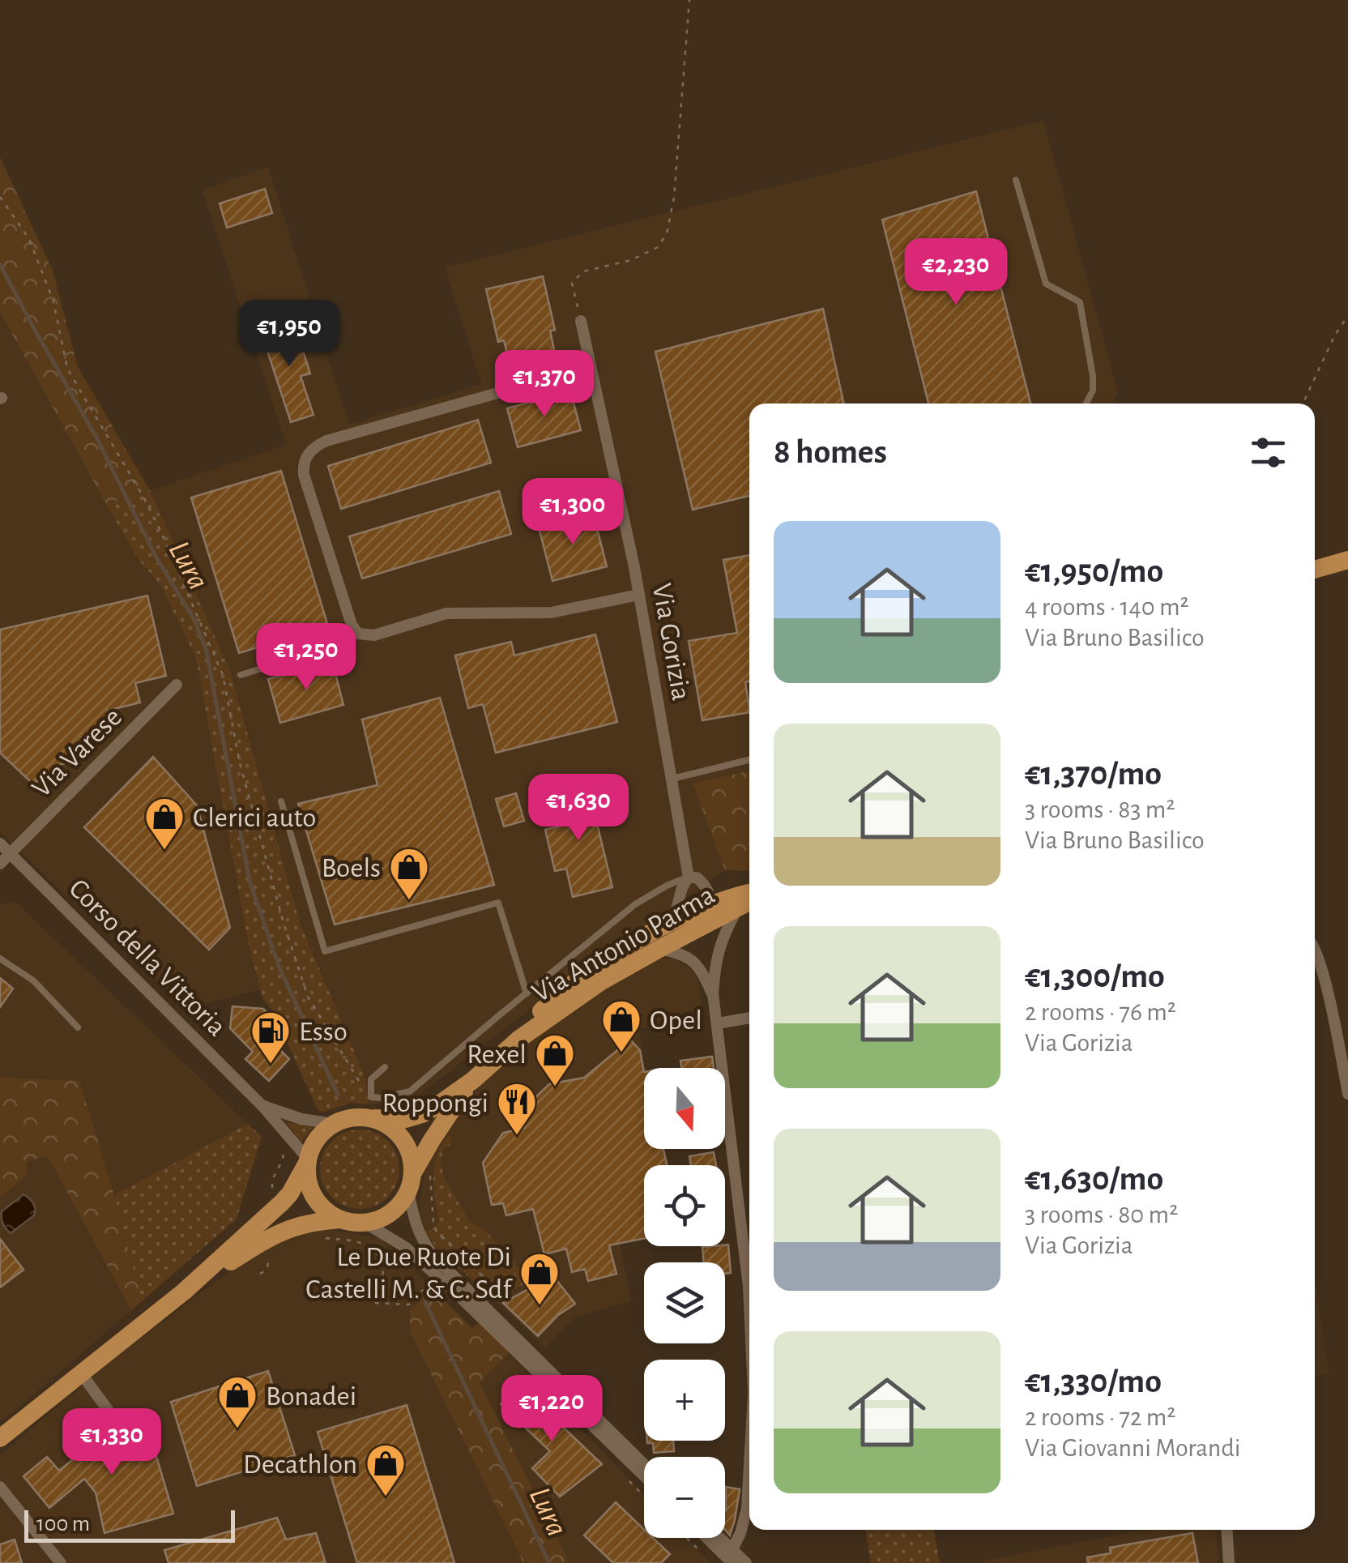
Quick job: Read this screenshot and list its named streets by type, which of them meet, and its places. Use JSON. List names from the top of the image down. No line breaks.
{"streets":{"main road":["Via Antonio Parma"],"street":["Via Gorizia","Via Varese","Corso della Vittoria"]},"crossings":[["Via Gorizia","Via Antonio Parma"],["Via Varese","Corso della Vittoria"],["Via Antonio Parma","Corso della Vittoria"]],"water":["Lura"],"places":{"shop":["Clerici auto","Boels","Opel","Rexel","Le Due Ruote Di Castelli M. & C. Sdf","Bonadei","Decathlon"],"fuel station":["Esso"],"restaurant":["Roppongi"]},"scale_bar":"100 m","north":"bottom","page":{"price":["€2,230","€1,950","€1,370","€1,300","€1,250","€1,630","€1,220","€1,330"],"heading":"8 homes","list":[{"name":"€1,950/mo","note":"4 rooms · 140 m² · Via Bruno Basilico"},{"name":"€1,370/mo","note":"3 rooms · 83 m² · Via Bruno Basilico"},{"name":"€1,300/mo","note":"2 rooms · 76 m² · Via Gorizia"},{"name":"€1,630/mo","note":"3 rooms · 80 m² · Via Gorizia"},{"name":"€1,330/mo","note":"2 rooms · 72 m² · Via Giovanni Morandi"}],"map_buttons":["+","−"],"scale":"100 m"}}
